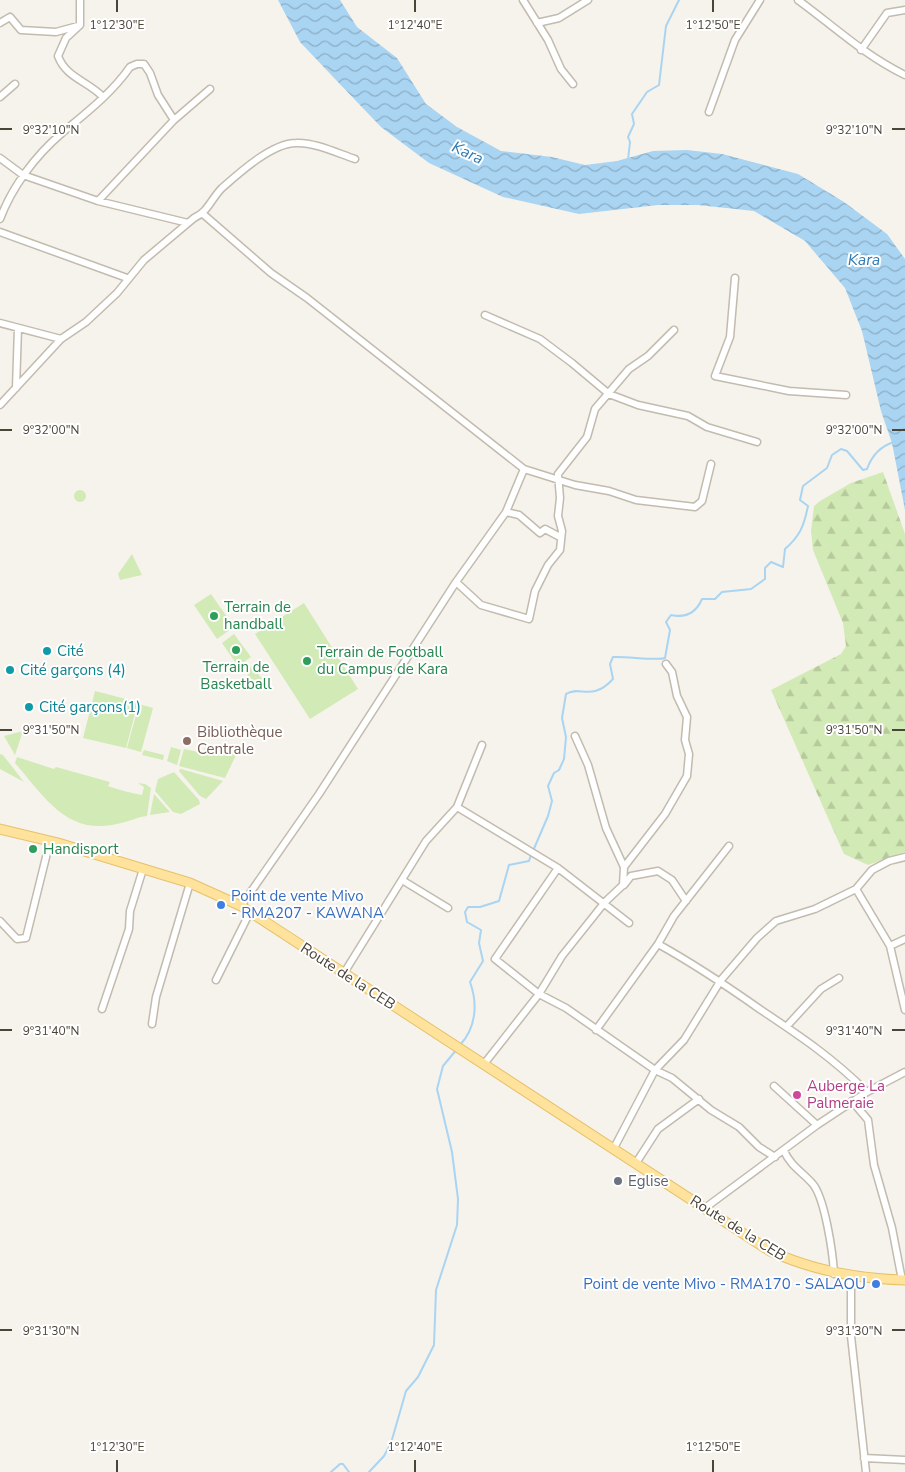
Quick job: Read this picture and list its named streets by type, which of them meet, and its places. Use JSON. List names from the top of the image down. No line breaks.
{"streets":{"main road":["Route de la CEB"]},"water":["Kara"],"places":["Terrain de handball","Terrain de Basketball","Cité","Terrain de Football du Campus de Kara","Cité garçons (4)","Cité garçons(1)","Bibliothèque Centrale","Handisport","Point de vente Mivo - RMA207 - KAWANA","Auberge La Palmeraie","Eglise","Point de vente Mivo - RMA170 - SALAOU"],"coordinates":["1°12'30\"E","1°12'40\"E","1°12'50\"E","9°32'10\"N","9°32'00\"N","9°31'50\"N","9°31'40\"N","9°31'30\"N"]}
